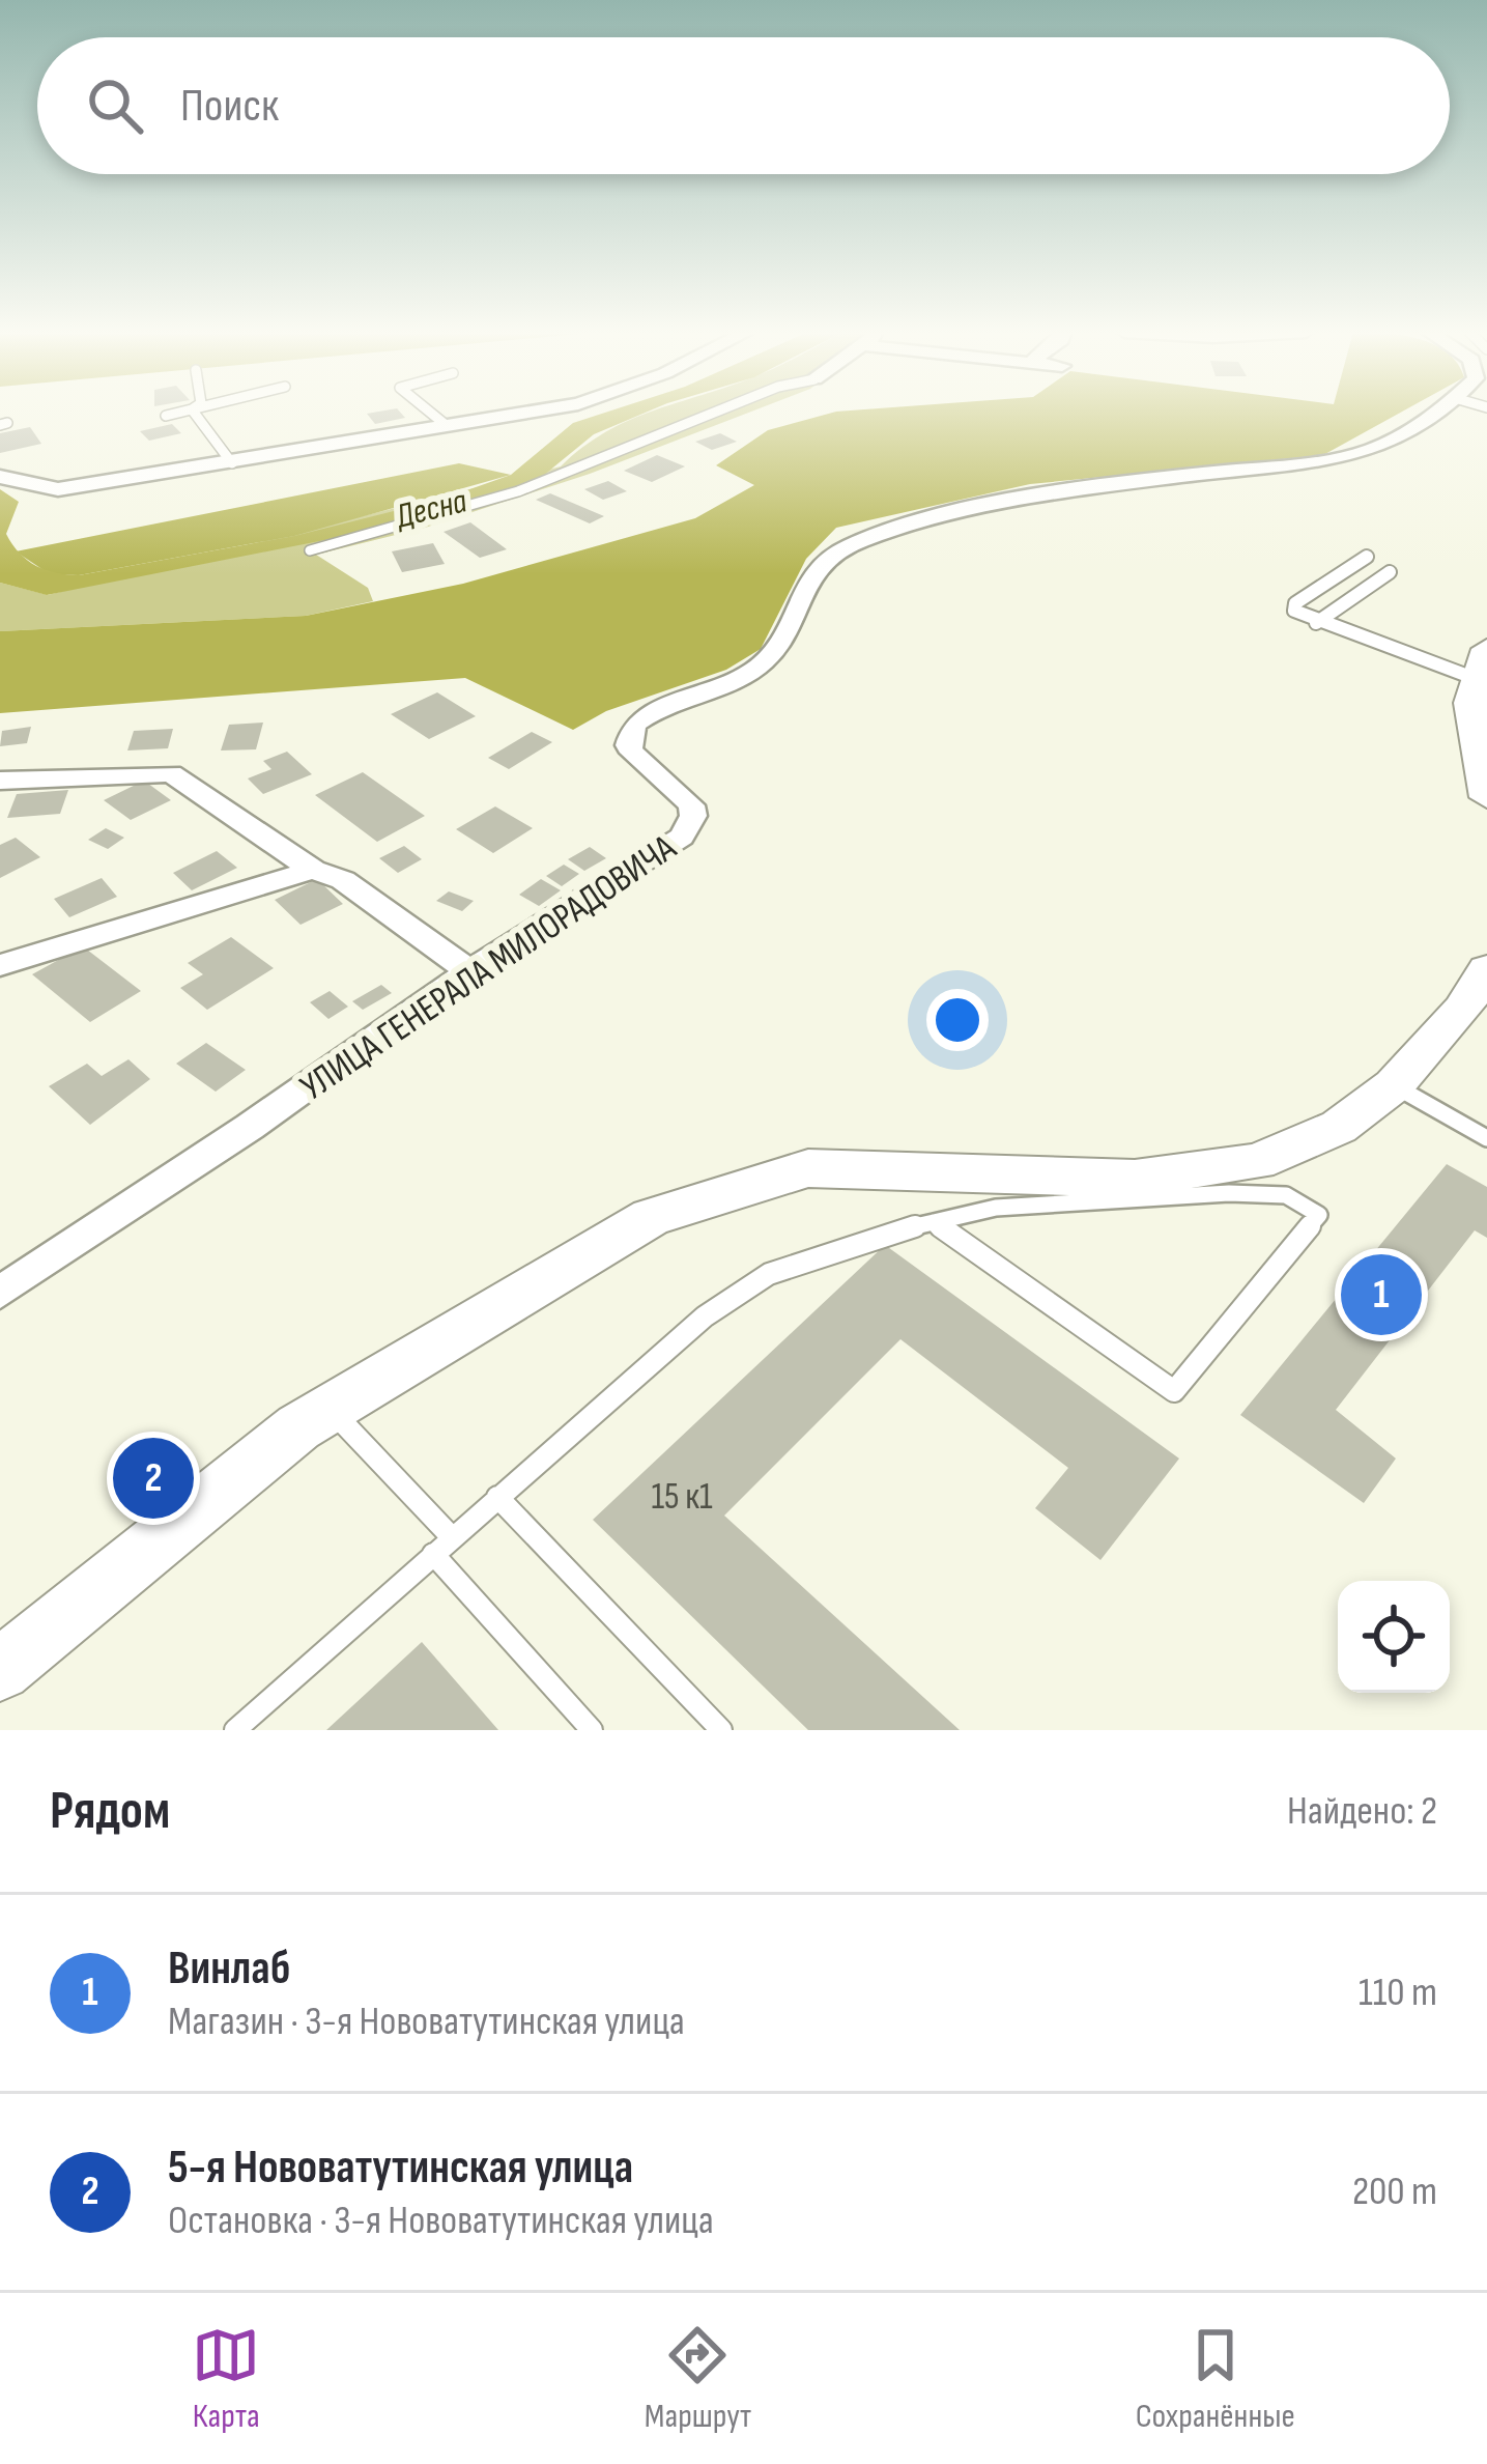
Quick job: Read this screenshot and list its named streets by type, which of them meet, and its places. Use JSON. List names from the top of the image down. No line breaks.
{"streets":{"street":["УЛИЦА ГЕНЕРАЛА МИЛОРАДОВИЧА"]},"water":["Десна"],"house_numbers":["15 к1"],"page":{"search":"Поиск","pins":["1","2"],"heading":["Рядом","Найдено: 2"],"list":[{"mark":"1","name":"Винлаб","note":"Магазин · 3-я Нововатутинская улица","value":"110 m"},{"mark":"2","name":"5-я Нововатутинская улица","note":"Остановка · 3-я Нововатутинская улица","value":"200 m"}],"nav":["Карта","Маршрут","Сохранённые"]}}
